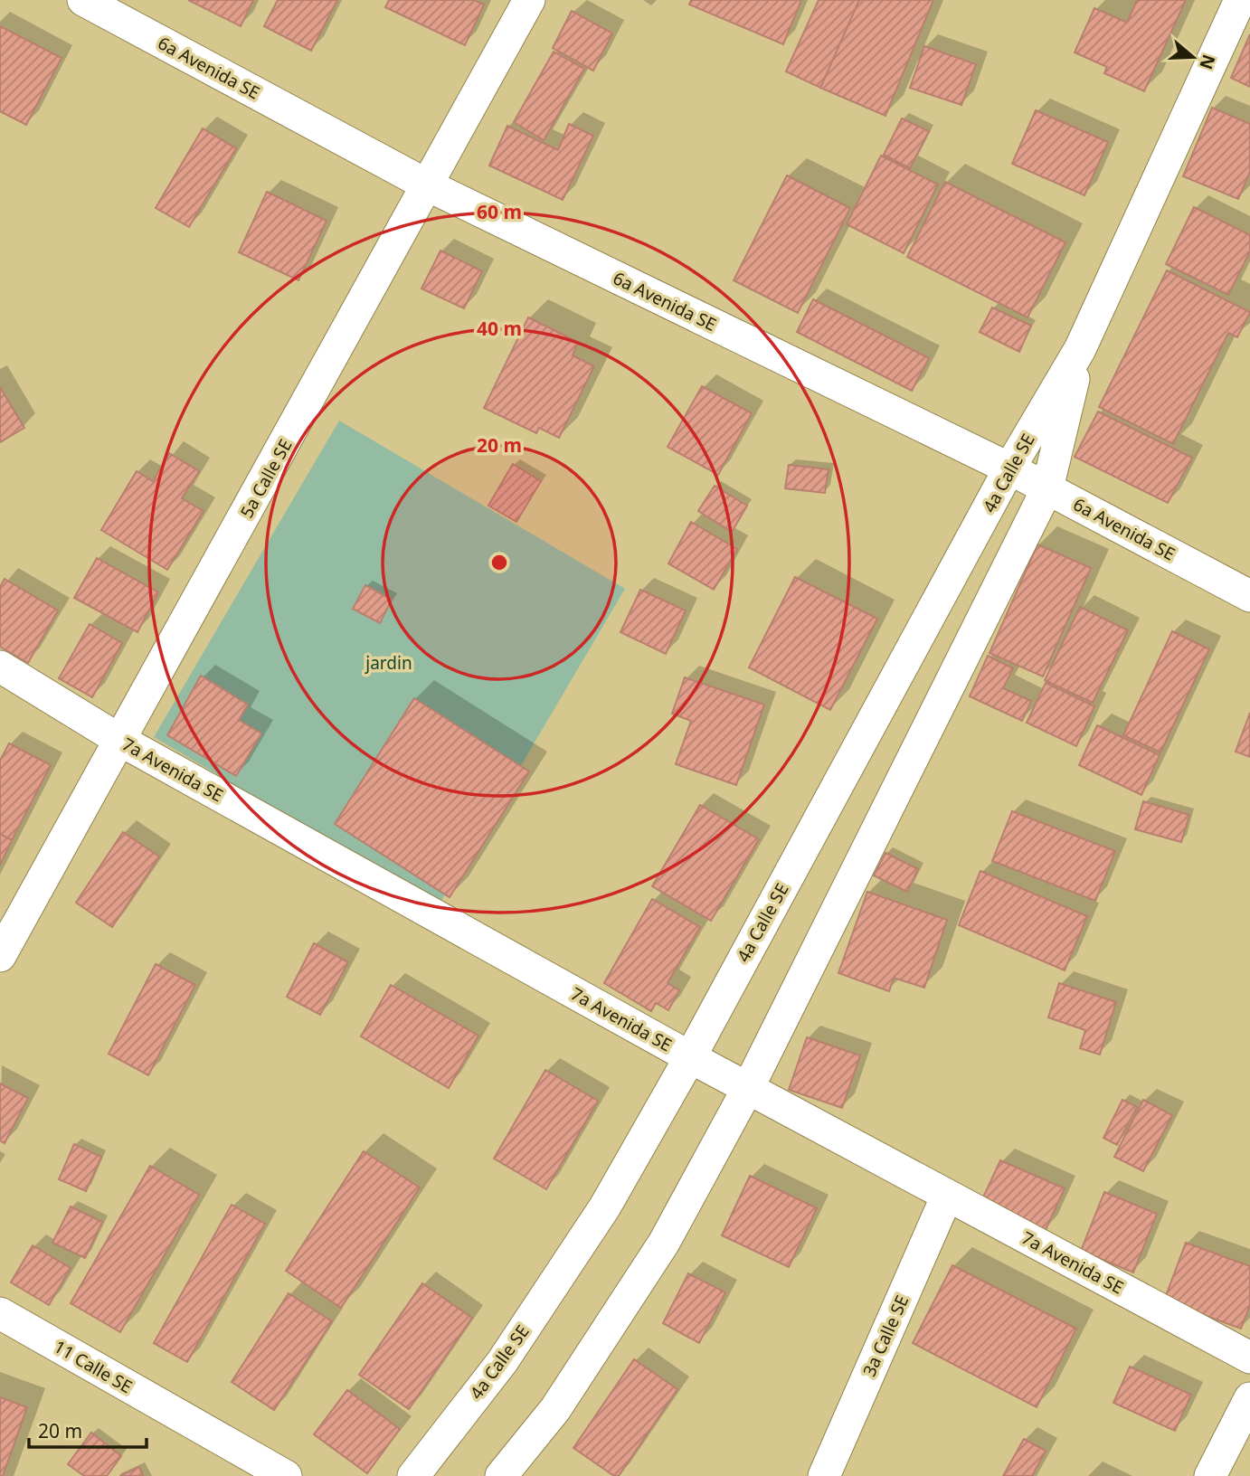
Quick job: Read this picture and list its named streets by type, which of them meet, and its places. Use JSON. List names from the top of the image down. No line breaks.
{"streets":{"street":["6a Avenida SE","4a Calle SE","5a Calle SE","7a Avenida SE","3a Calle SE","11 Calle SE"]},"crossings":[["6a Avenida SE","4a Calle SE"],["6a Avenida SE","5a Calle SE"],["4a Calle SE","7a Avenida SE"],["5a Calle SE","7a Avenida SE"],["7a Avenida SE","3a Calle SE"]],"parks":["jardin"],"scale_bar":"20 m","north":"right","rings":["60 m","40 m","20 m"]}
